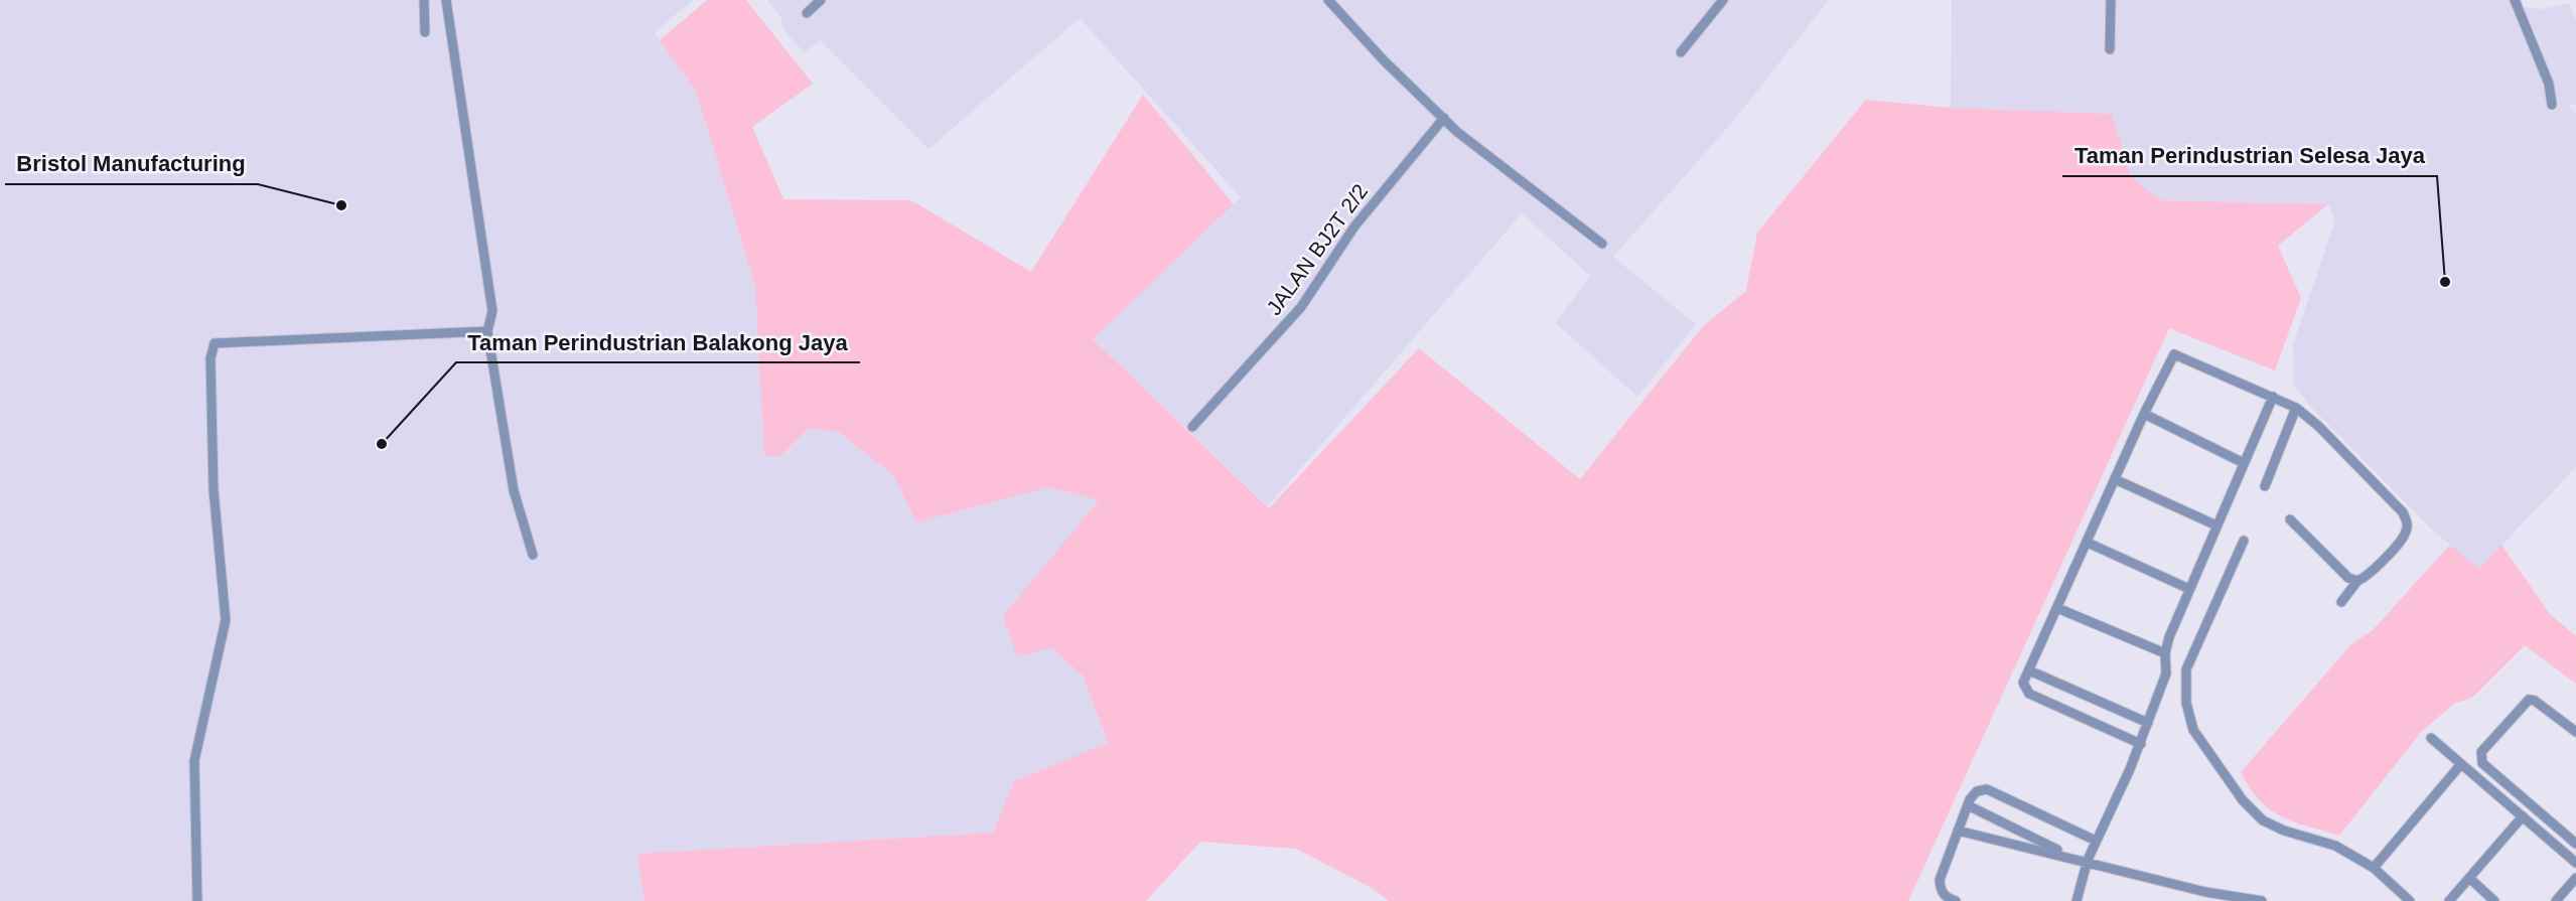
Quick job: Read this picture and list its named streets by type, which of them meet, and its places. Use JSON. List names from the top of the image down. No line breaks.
{"streets":{"street":["JALAN BJ2T 2/2"]},"places":["Bristol Manufacturing","Taman Perindustrian Selesa Jaya","Taman Perindustrian Balakong Jaya"]}
